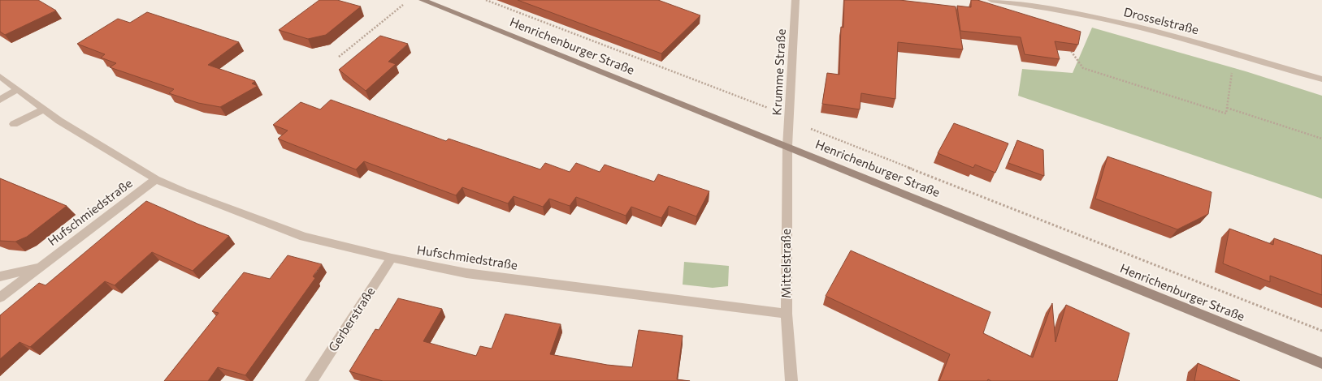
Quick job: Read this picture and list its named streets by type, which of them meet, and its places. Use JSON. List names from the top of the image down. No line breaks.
{"streets":{"main road":["Henrichenburger Straße"],"street":["Drosselstraße","Krumme Straße","Hufschmiedstraße","Mittelstraße","Gerberstraße"]},"crossings":[["Henrichenburger Straße","Krumme Straße"],["Henrichenburger Straße","Mittelstraße"],["Krumme Straße","Mittelstraße"],["Hufschmiedstraße","Mittelstraße"],["Hufschmiedstraße","Gerberstraße"]]}
